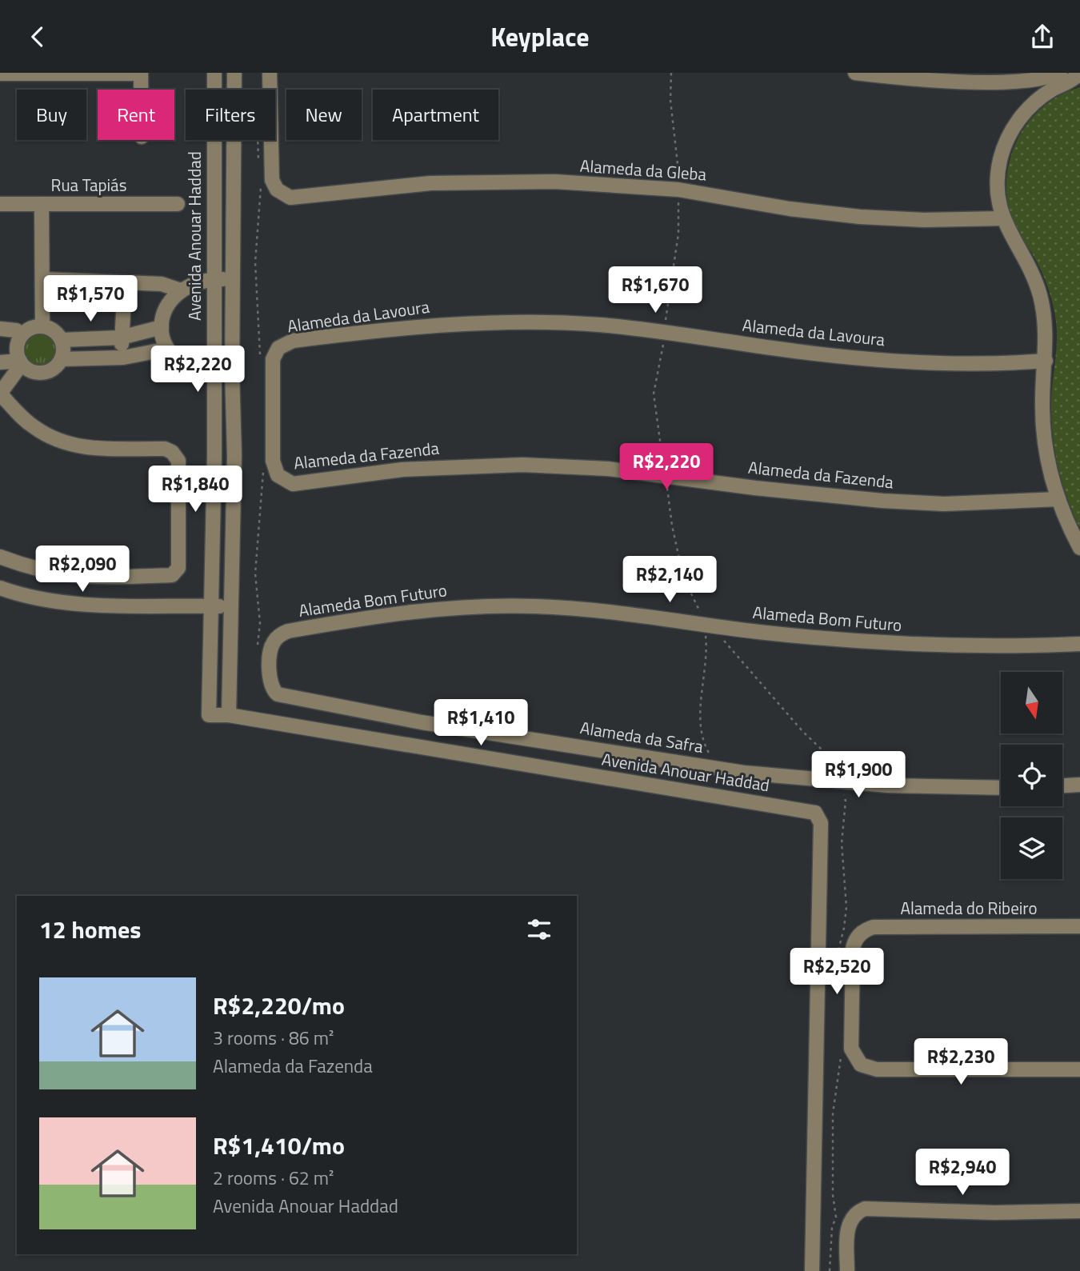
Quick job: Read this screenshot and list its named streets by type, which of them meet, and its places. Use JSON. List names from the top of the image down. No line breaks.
{"streets":{"street":["Alameda da Gleba","Rua Tapiás","Avenida Anouar Haddad","Alameda da Lavoura","Alameda da Fazenda","Alameda Bom Futuro","Alameda da Safra","Alameda do Ribeiro"]},"crossings":[["Alameda da Lavoura","Alameda da Fazenda"],["Alameda Bom Futuro","Alameda da Safra"]],"north":"bottom","page":{"header":"Keyplace","chip":["Buy","Rent","Filters","New","Apartment"],"price":["R$1,670","R$1,570","R$2,220","R$2,220","R$1,840","R$2,090","R$2,140","R$1,410","R$1,900","R$2,520","R$2,230","R$2,940"],"heading":"12 homes","list":[{"name":"R$2,220/mo","note":"3 rooms · 86 m² · Alameda da Fazenda"},{"name":"R$1,410/mo","note":"2 rooms · 62 m² · Avenida Anouar Haddad"}]}}
